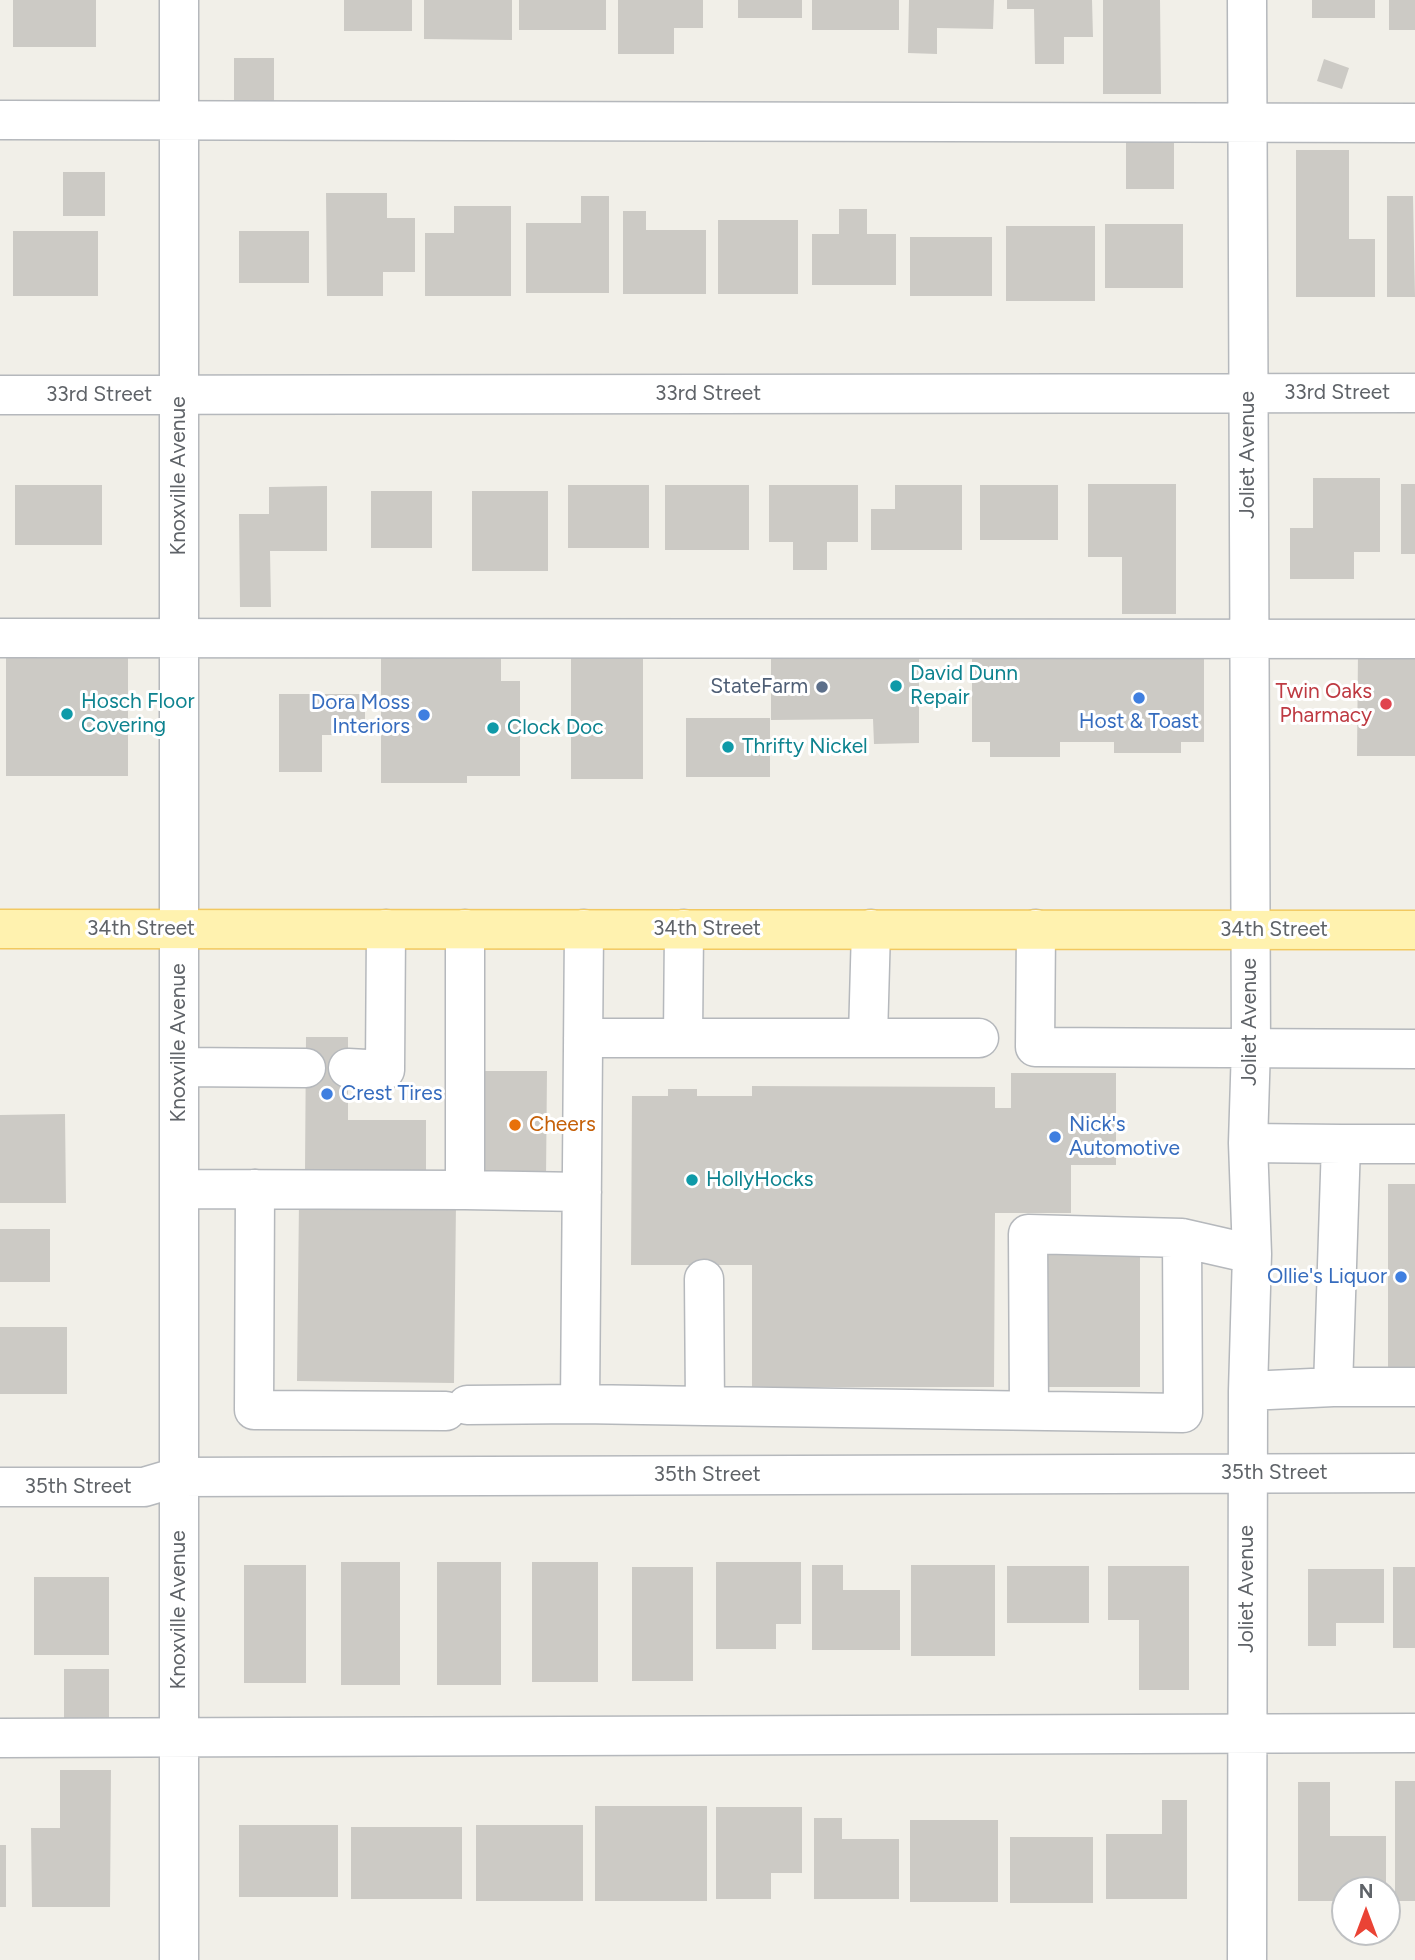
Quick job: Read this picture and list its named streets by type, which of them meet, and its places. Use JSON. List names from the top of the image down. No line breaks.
{"streets":{"main road":["34th Street"],"street":["33rd Street","Joliet Avenue","Knoxville Avenue","35th Street"]},"crossings":[["33rd Street","Joliet Avenue"],["33rd Street","Knoxville Avenue"],["Joliet Avenue","34th Street"],["Joliet Avenue","35th Street"],["Knoxville Avenue","34th Street"],["Knoxville Avenue","35th Street"]],"places":["David Dunn Repair","StateFarm","Host & Toast","Twin Oaks Pharmacy","Hosch Floor Covering","Dora Moss Interiors","Clock Doc","Thrifty Nickel","Crest Tires","Cheers","Nick's Automotive","HollyHocks","Ollie's Liquor"],"north":"top"}
